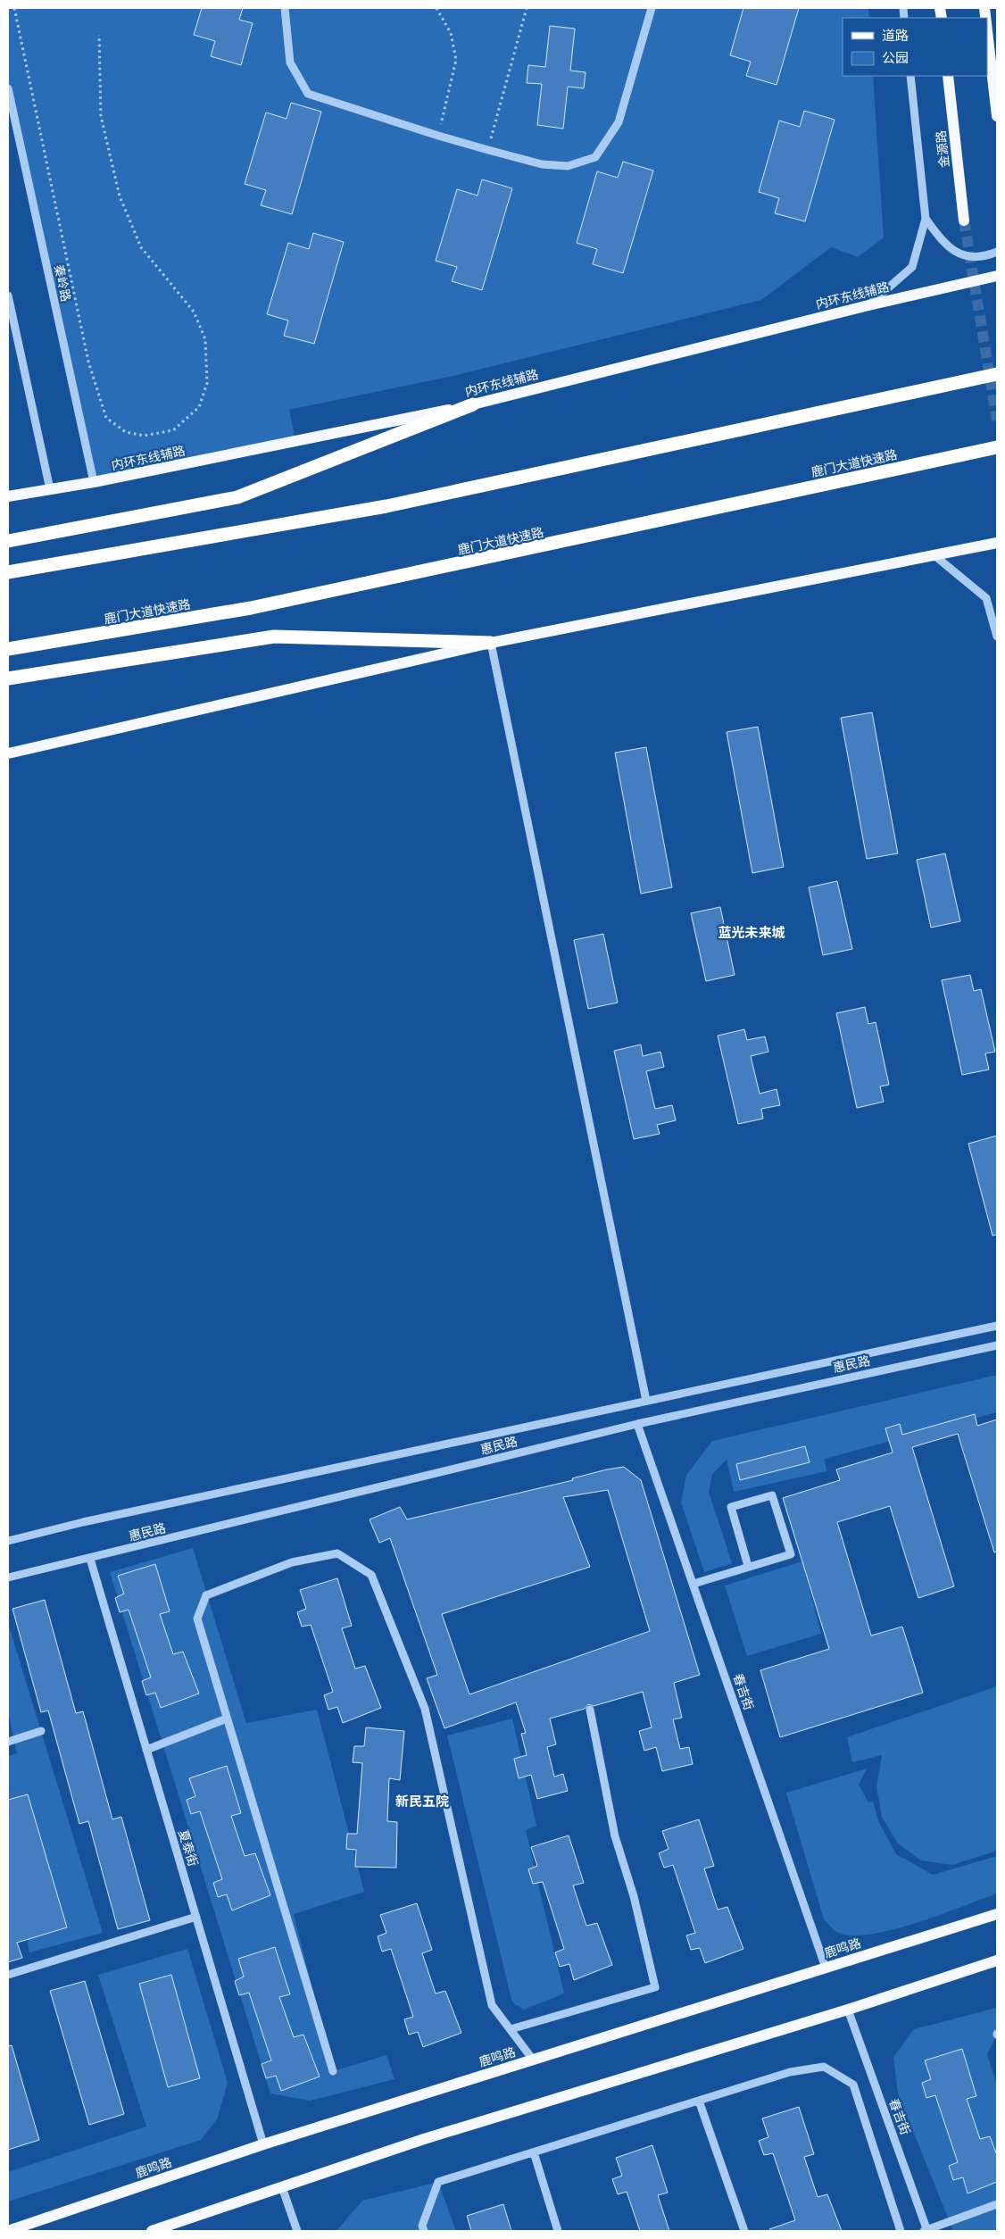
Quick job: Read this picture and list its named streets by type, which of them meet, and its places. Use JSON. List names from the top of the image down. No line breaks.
{"streets":{"highway":["鹿门大道快速路"],"main road":["金源路","内环东线辅路","鹿鸣路"],"street":["秦岭路","惠民路","春吉街","夏泰街"]},"crossings":[["秦岭路","内环东线辅路"],["惠民路","春吉街"],["惠民路","夏泰街"],["春吉街","鹿鸣路"],["夏泰街","鹿鸣路"]],"districts":["蓝光未来城","新民五院"],"legend":["道路","公园"]}
